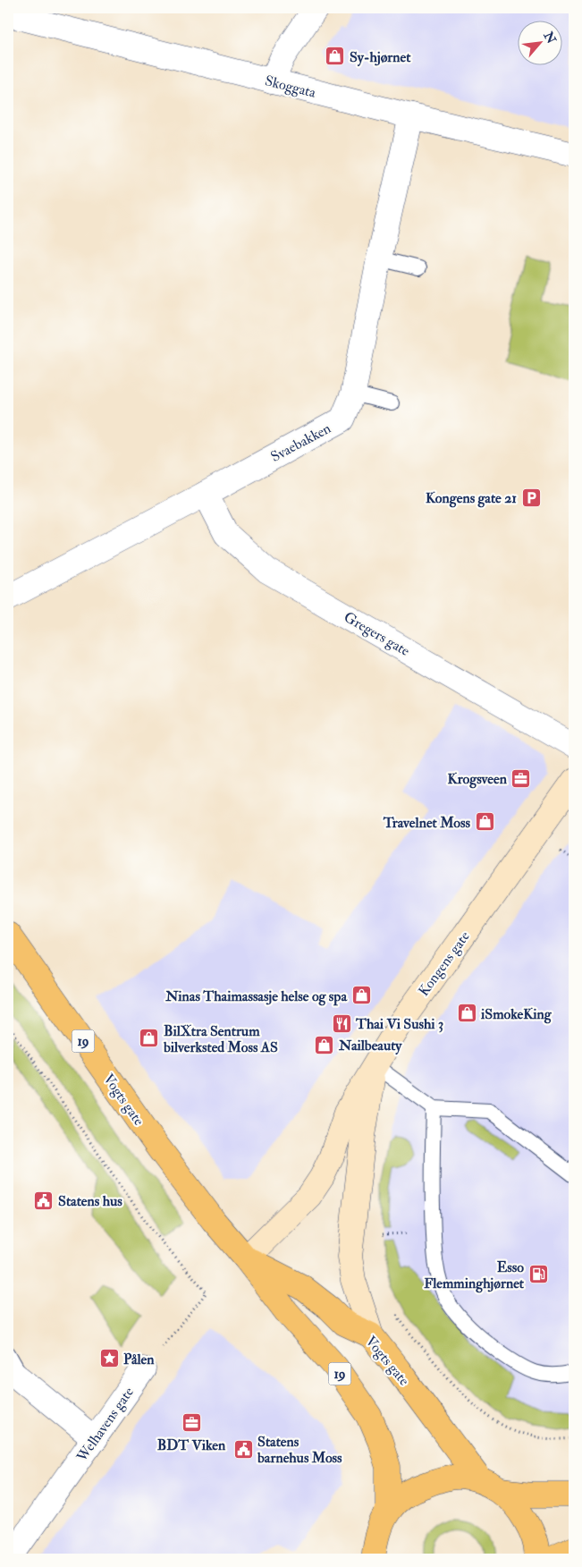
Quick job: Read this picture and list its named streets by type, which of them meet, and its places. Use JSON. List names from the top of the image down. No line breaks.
{"streets":{"highway":["19","Vogts gate"],"street":["Skoggata","Svaebakken","Gregers gate","Kongens gate","Welhavens gate"]},"crossings":[["Skoggata","Svaebakken"],["Svaebakken","Gregers gate"],["Kongens gate","Vogts gate"],["19","Vogts gate"]],"places":{"shop":["Sy-hjørnet","Travelnet Moss","Ninas Thaimassasje helse og spa","iSmokeKing","BilXtra Sentrum bilverksted Moss AS","Nailbeauty"],"parking":["Kongens gate 21"],"office":["Krogsveen","BDT Viken"],"restaurant":["Thai Vi Sushi 3"],"public building":["Statens hus","Statens barnehus Moss"],"fuel station":["Esso Flemminghjørnet"],"place":["Pålen"]},"north":"top right"}
